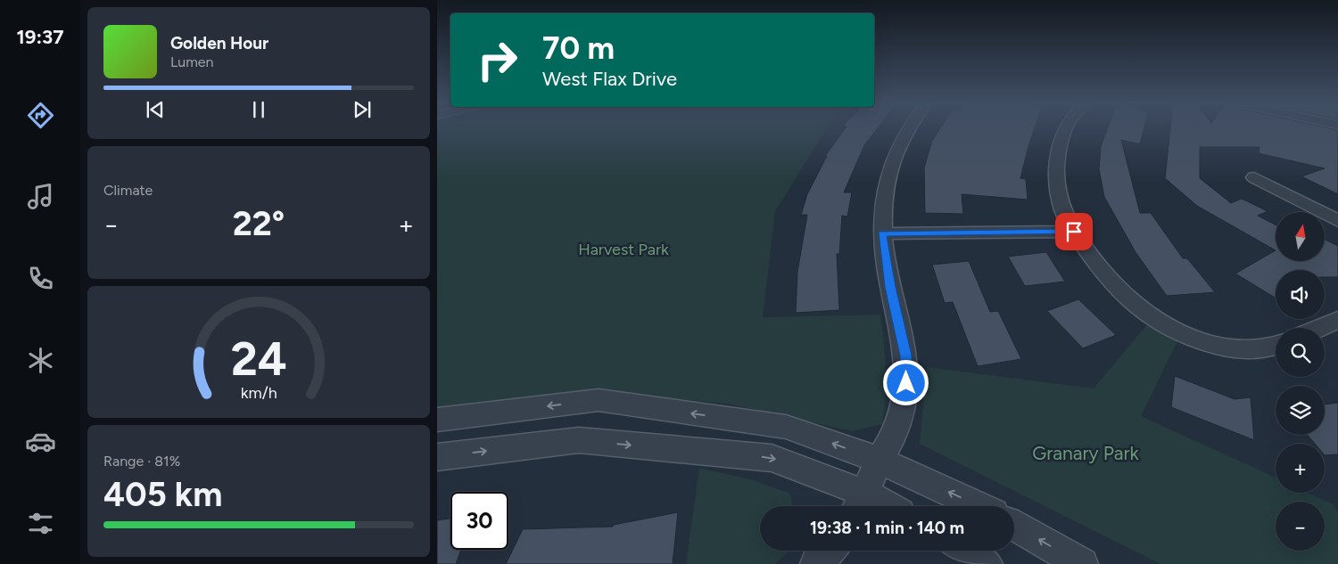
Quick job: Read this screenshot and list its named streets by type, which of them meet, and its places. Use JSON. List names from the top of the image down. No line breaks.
{"parks":["Harvest Park","Granary Park"],"north":"top","page":{"tabs":"19:37","turn":["70 m","West Flax Drive"],"song":["Golden Hour","Lumen"],"tile":["Climate",["Range · 81%","405 km"]],"heat":["−","22°","+"],"map_buttons":["+","−"],"limit":"30","trip":"19:38 · 1 min · 140 m","gauge":["24","km/h"]}}
